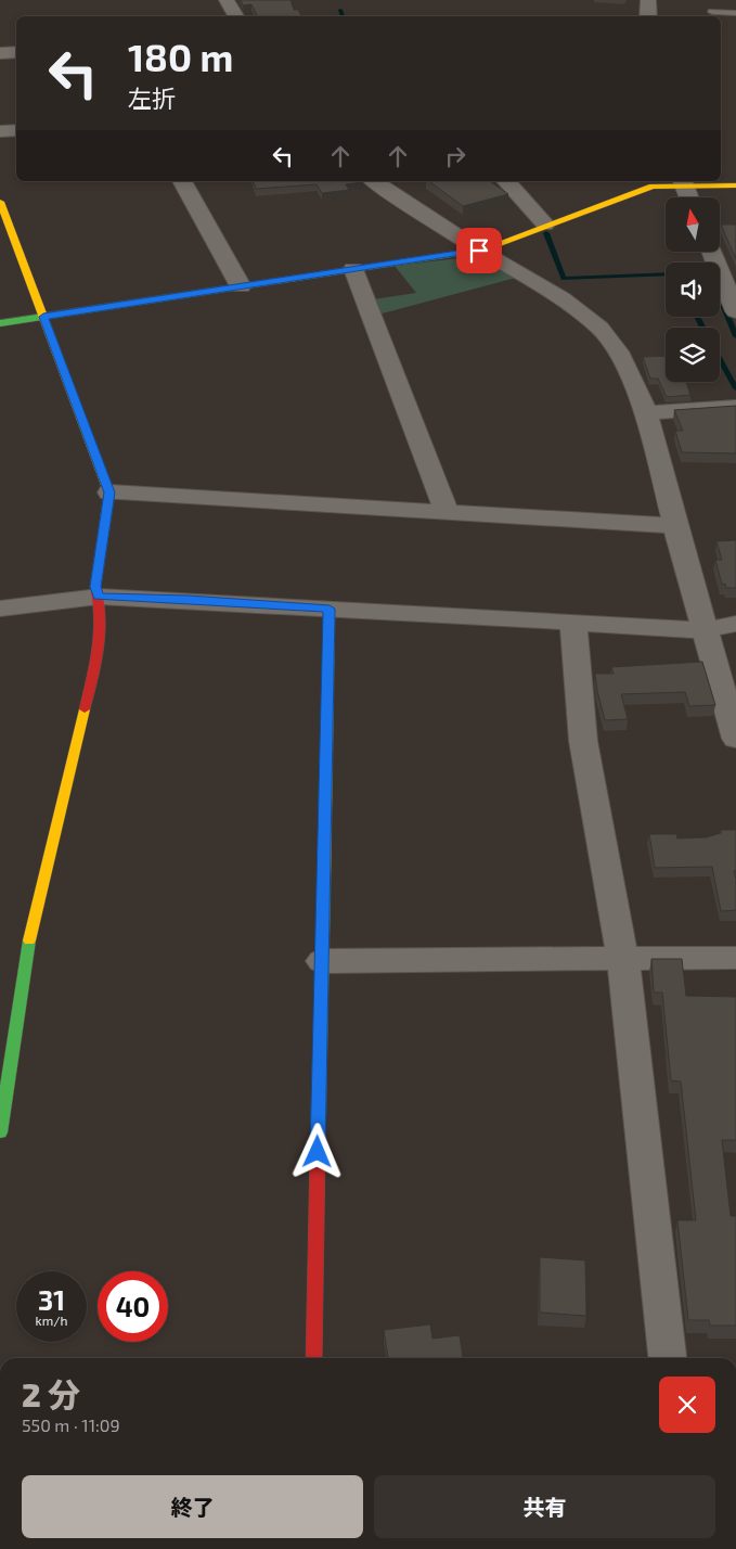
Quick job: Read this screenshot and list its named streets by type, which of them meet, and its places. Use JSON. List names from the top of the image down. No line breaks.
{"north":"top","page":{"turn":["180 m","左折"],"speed":"31 km/h","limit":"40","heading":["2 分","550 m · 11:09"],"buttons":["終了","共有"]}}
